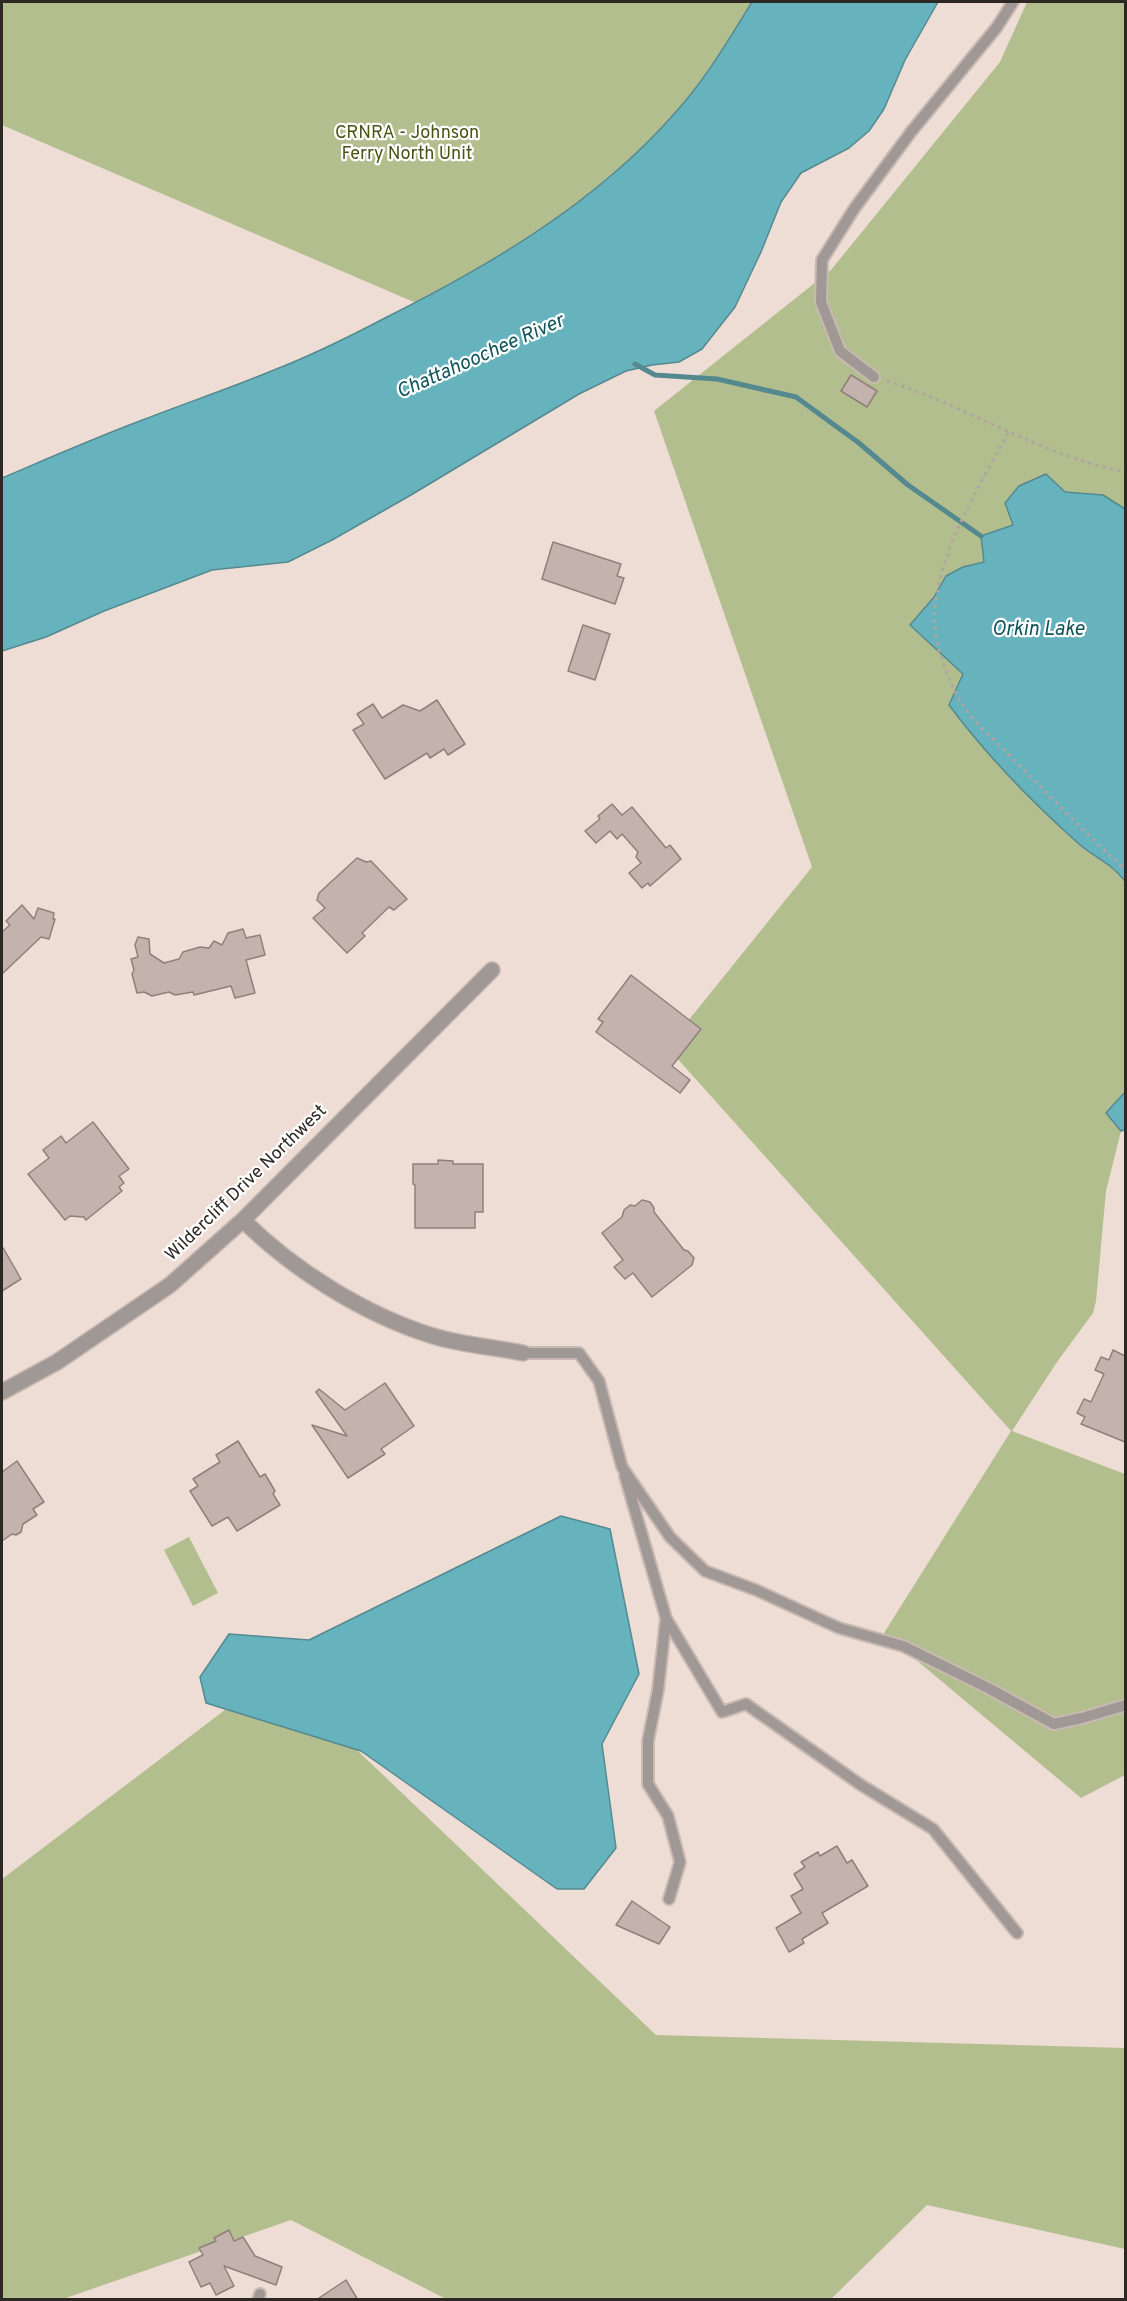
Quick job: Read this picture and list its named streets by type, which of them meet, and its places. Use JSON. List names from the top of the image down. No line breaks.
{"streets":{"street":["Wildercliff Drive Northwest"]},"water":["Chattahoochee River","Orkin Lake"],"parks":["CRNRA - Johnson Ferry North Unit"]}
